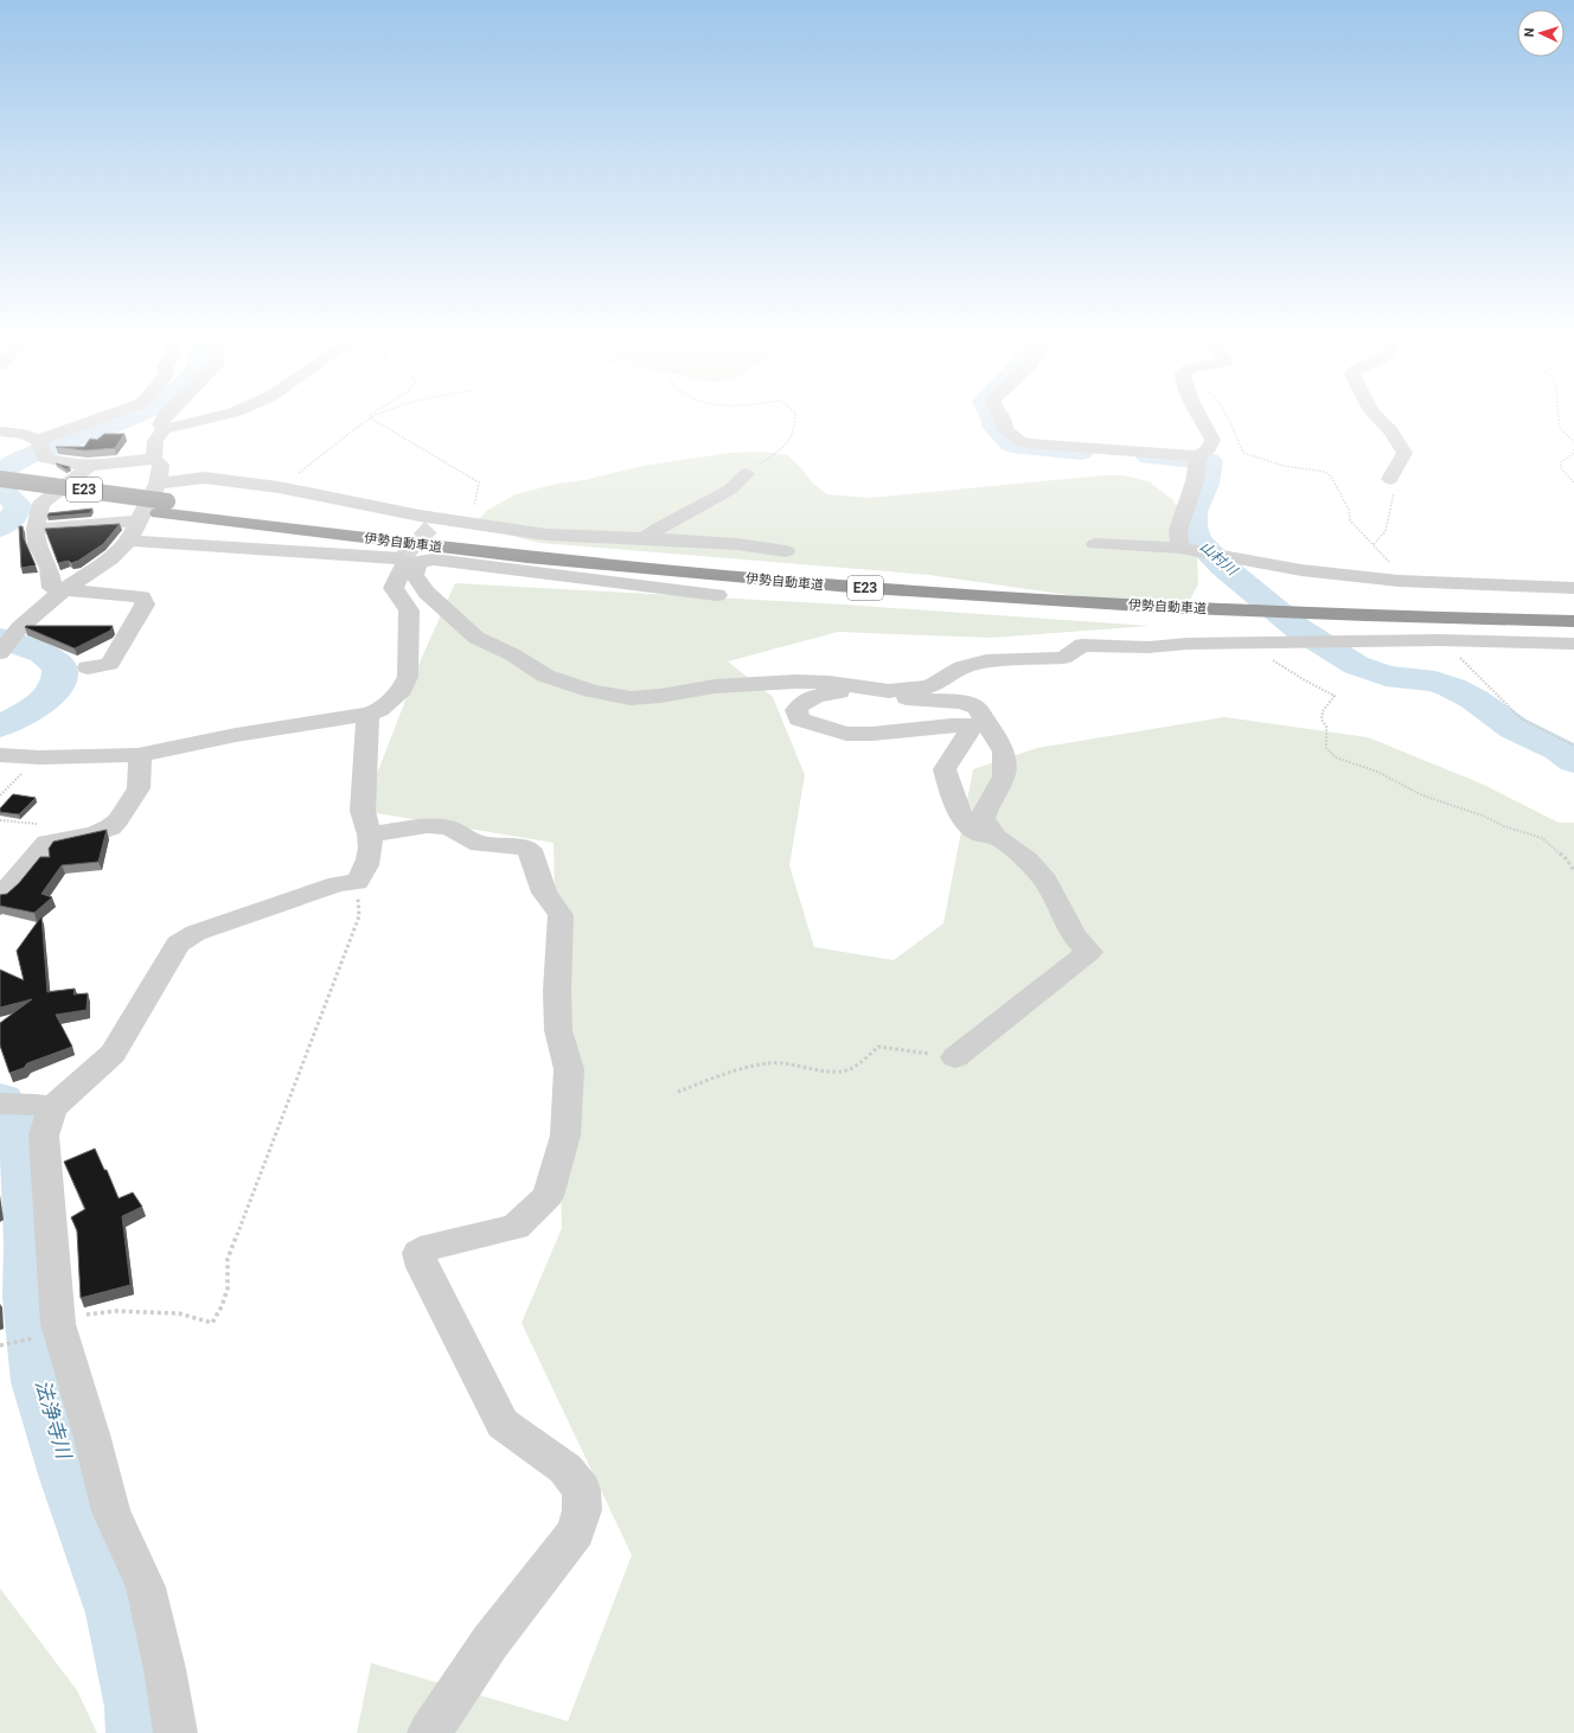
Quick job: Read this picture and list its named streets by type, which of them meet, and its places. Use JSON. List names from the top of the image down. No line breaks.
{"streets":{"highway":["E23","伊勢自動車道"]},"water":["山村川","法浄寺川"],"north":"left"}
